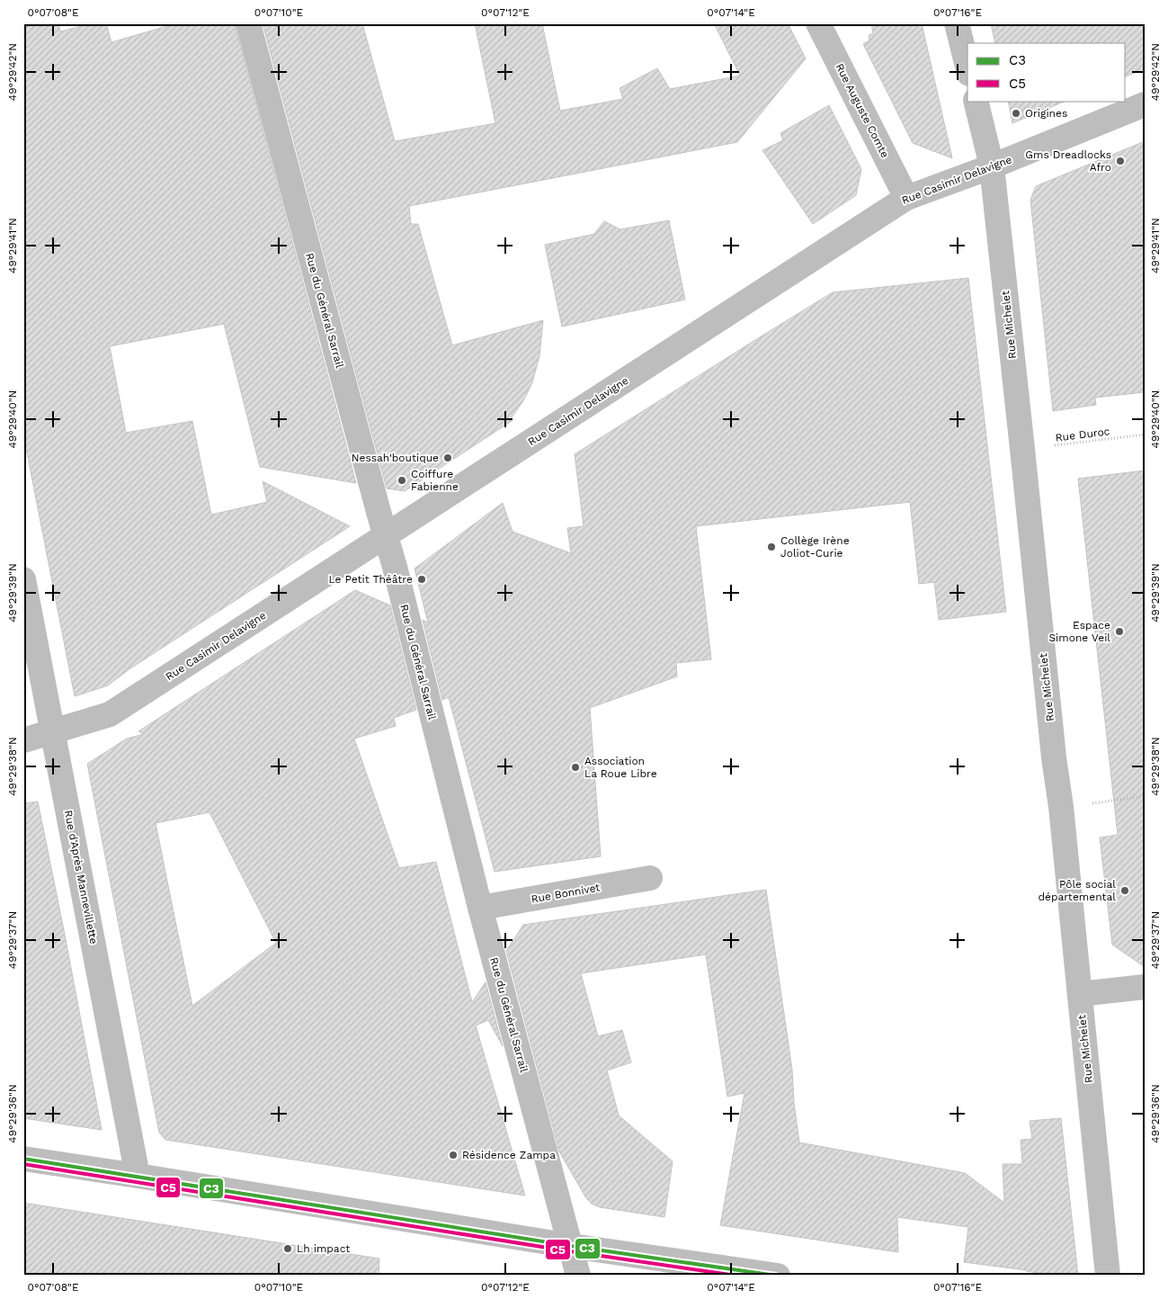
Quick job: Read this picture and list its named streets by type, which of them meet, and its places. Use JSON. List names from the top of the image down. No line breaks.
{"streets":{"street":["Rue Auguste Comte","Rue Casimir Delavigne","Rue du Général Sarrail","Rue Michelet","Rue d'Après Mannevillette","Rue Bonnivet"],"path":["Rue Duroc"]},"crossings":[["Rue Auguste Comte","Rue Casimir Delavigne"],["Rue Casimir Delavigne","Rue du Général Sarrail"],["Rue Casimir Delavigne","Rue Michelet"],["Rue Casimir Delavigne","Rue d'Après Mannevillette"],["Rue du Général Sarrail","Rue Bonnivet"],["Rue Michelet","Rue Duroc"]],"places":["Origines","Gms Dreadlocks Afro","Nessah'boutique","Coiffure Fabienne","Collège Irène Joliot-Curie","Le Petit Théâtre","Espace Simone Veil","Association La Roue Libre","Pôle social départemental","Résidence Zampa","Lh impact"],"lines":["transit line C3","transit line C5"],"legend":["C3","C5"],"coordinates":["0°07'08\"E","0°07'10\"E","0°07'12\"E","0°07'14\"E","0°07'16\"E","49°29'42\"N","49°29'41\"N","49°29'40\"N","49°29'39\"N","49°29'38\"N","49°29'37\"N","49°29'36\"N"]}
